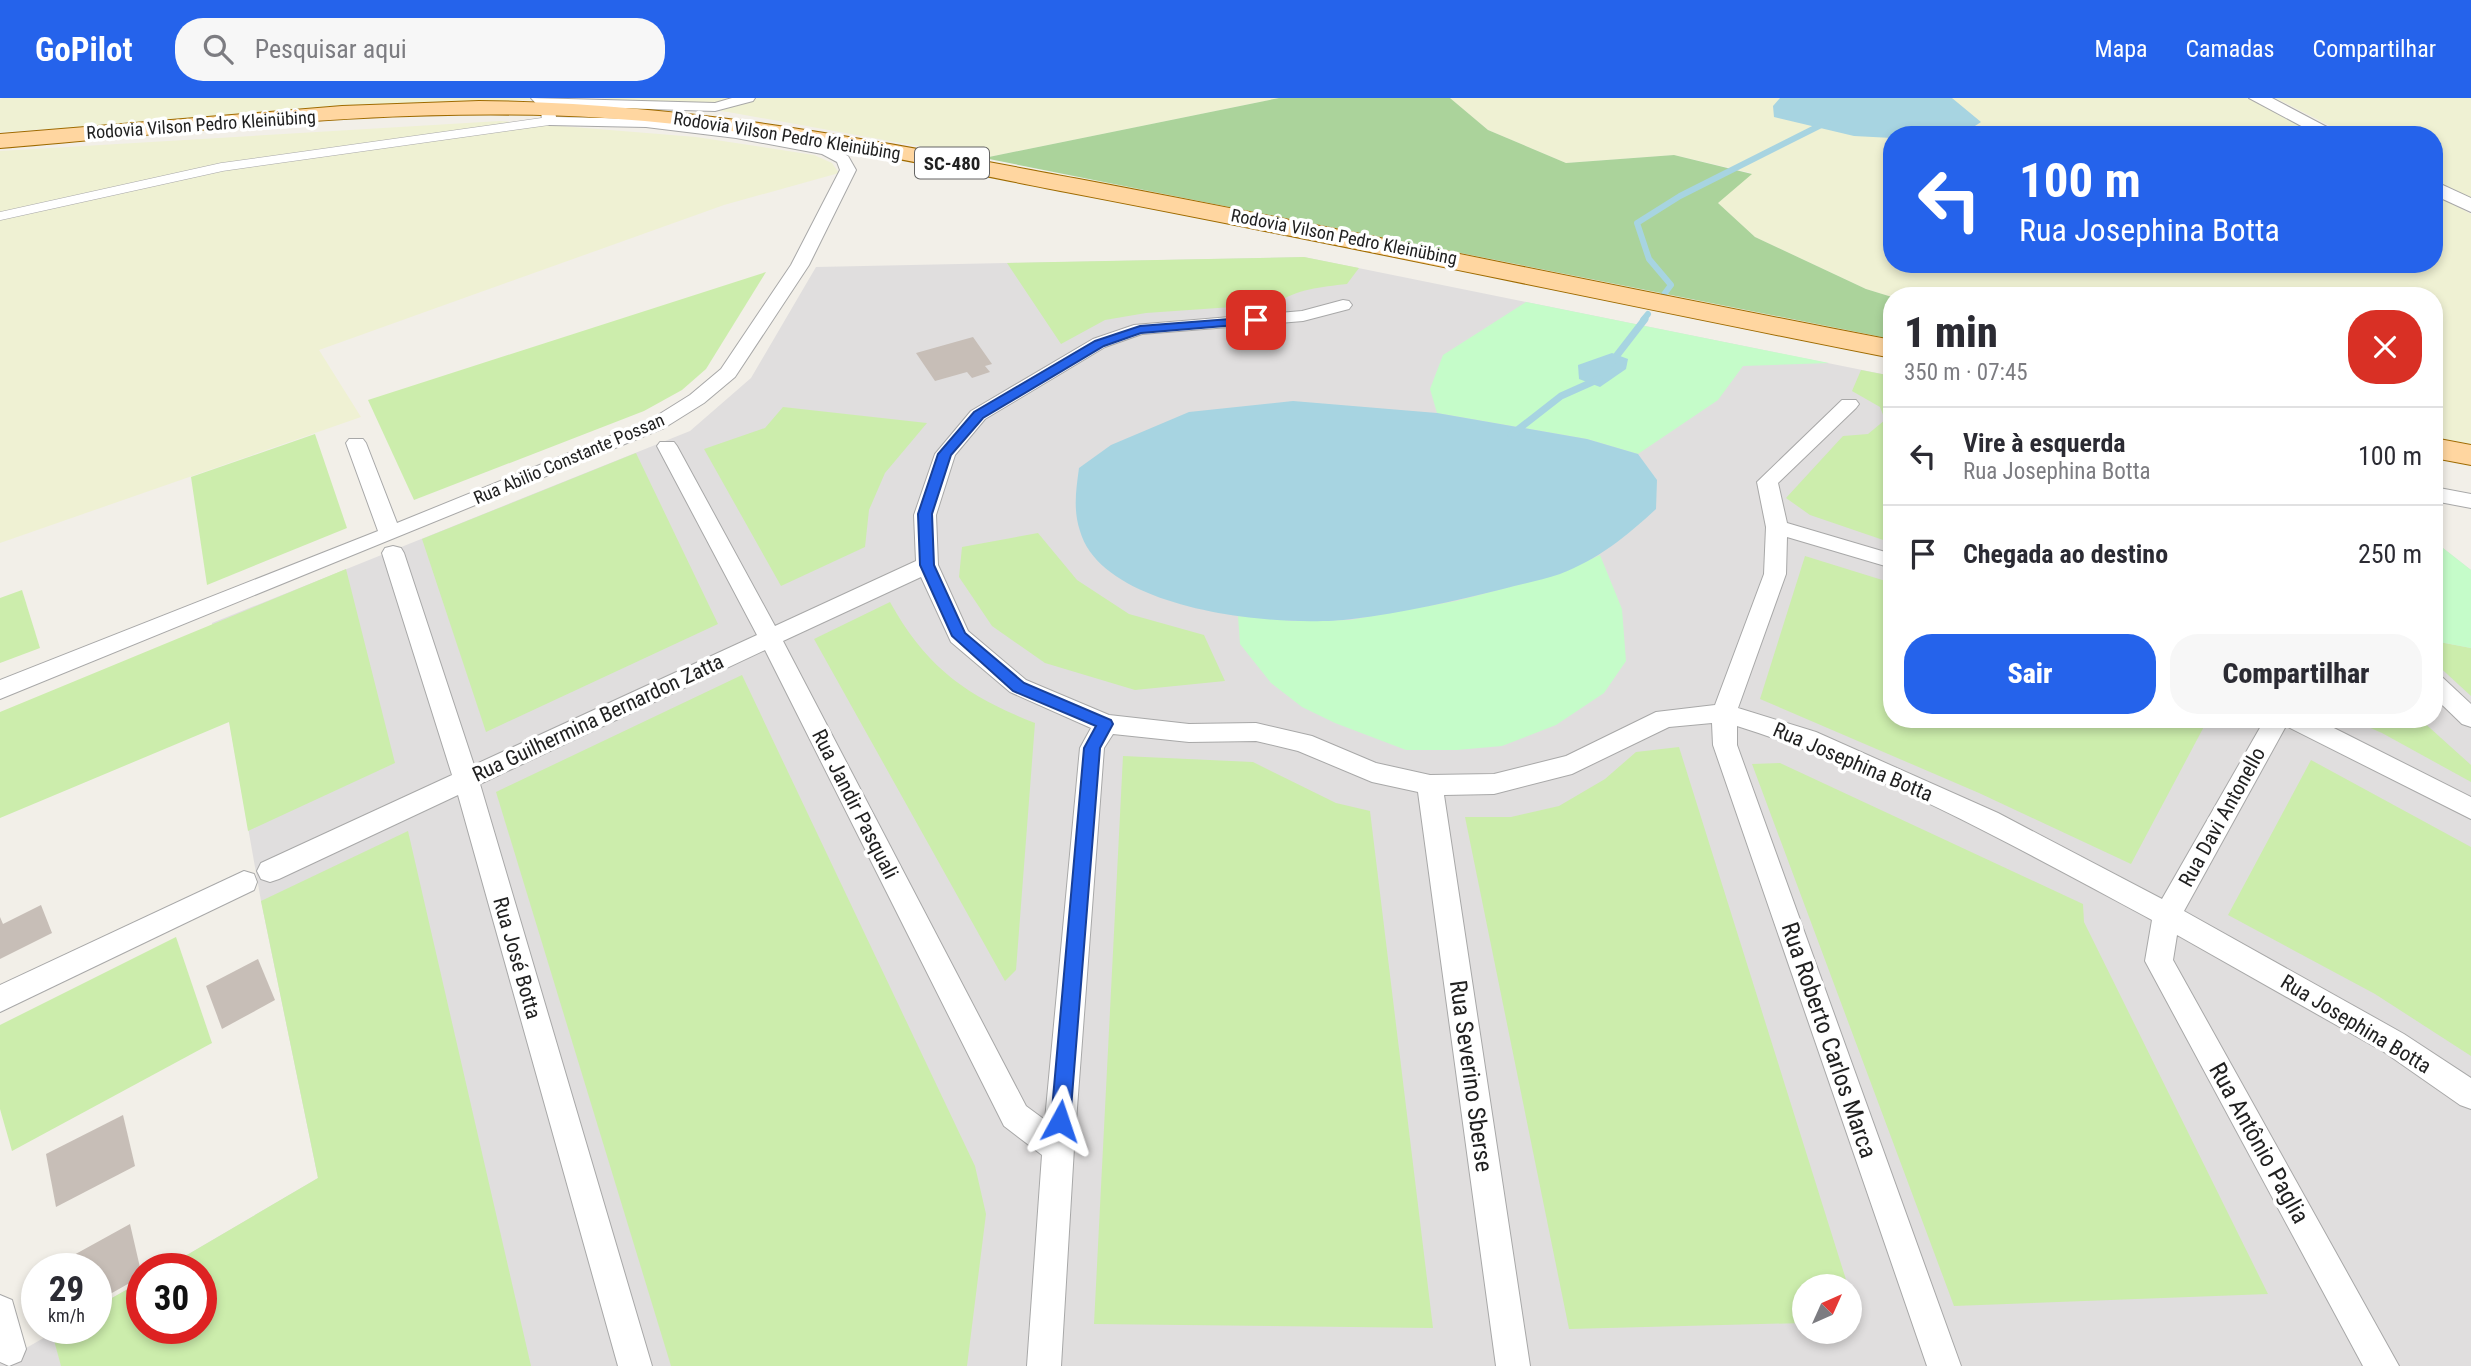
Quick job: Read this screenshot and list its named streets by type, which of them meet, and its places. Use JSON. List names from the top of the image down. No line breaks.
{"streets":{"main road":["Rodovia Vilson Pedro Kleinübing","SC-480"],"street":["Rua Abilio Constante Possan","Rua Guilhermina Bernardon Zatta","Rua Josephina Botta","Rua Jandir Pasquali","Rua Davi Antonello","Rua José Botta","Rua Roberto Carlos Marca","Rua Severino Sberse","Rua Antônio Paglia"]},"crossings":[["Rodovia Vilson Pedro Kleinübing","Rua Abilio Constante Possan"],["Rua Abilio Constante Possan","Rua José Botta"],["Rua Guilhermina Bernardon Zatta","Rua Josephina Botta"],["Rua Guilhermina Bernardon Zatta","Rua Jandir Pasquali"],["Rua Guilhermina Bernardon Zatta","Rua José Botta"],["Rua Josephina Botta","Rua Davi Antonello"],["Rua Josephina Botta","Rua Roberto Carlos Marca"],["Rua Josephina Botta","Rua Severino Sberse"],["Rua Josephina Botta","Rua Antônio Paglia"],["Rua Davi Antonello","Rua Antônio Paglia"]],"north":"top right","page":{"header":"GoPilot","search":"Pesquisar aqui","nav":["Mapa","Camadas","Compartilhar"],"turn":["100 m","Rua Josephina Botta"],"heading":["1 min","350 m · 07:45"],"list":[{"name":"Vire à esquerda","note":"Rua Josephina Botta","value":"100 m"},{"name":"Chegada ao destino","value":"250 m"}],"buttons":["Sair","Compartilhar"],"speed":"29 km/h","limit":"30"}}
